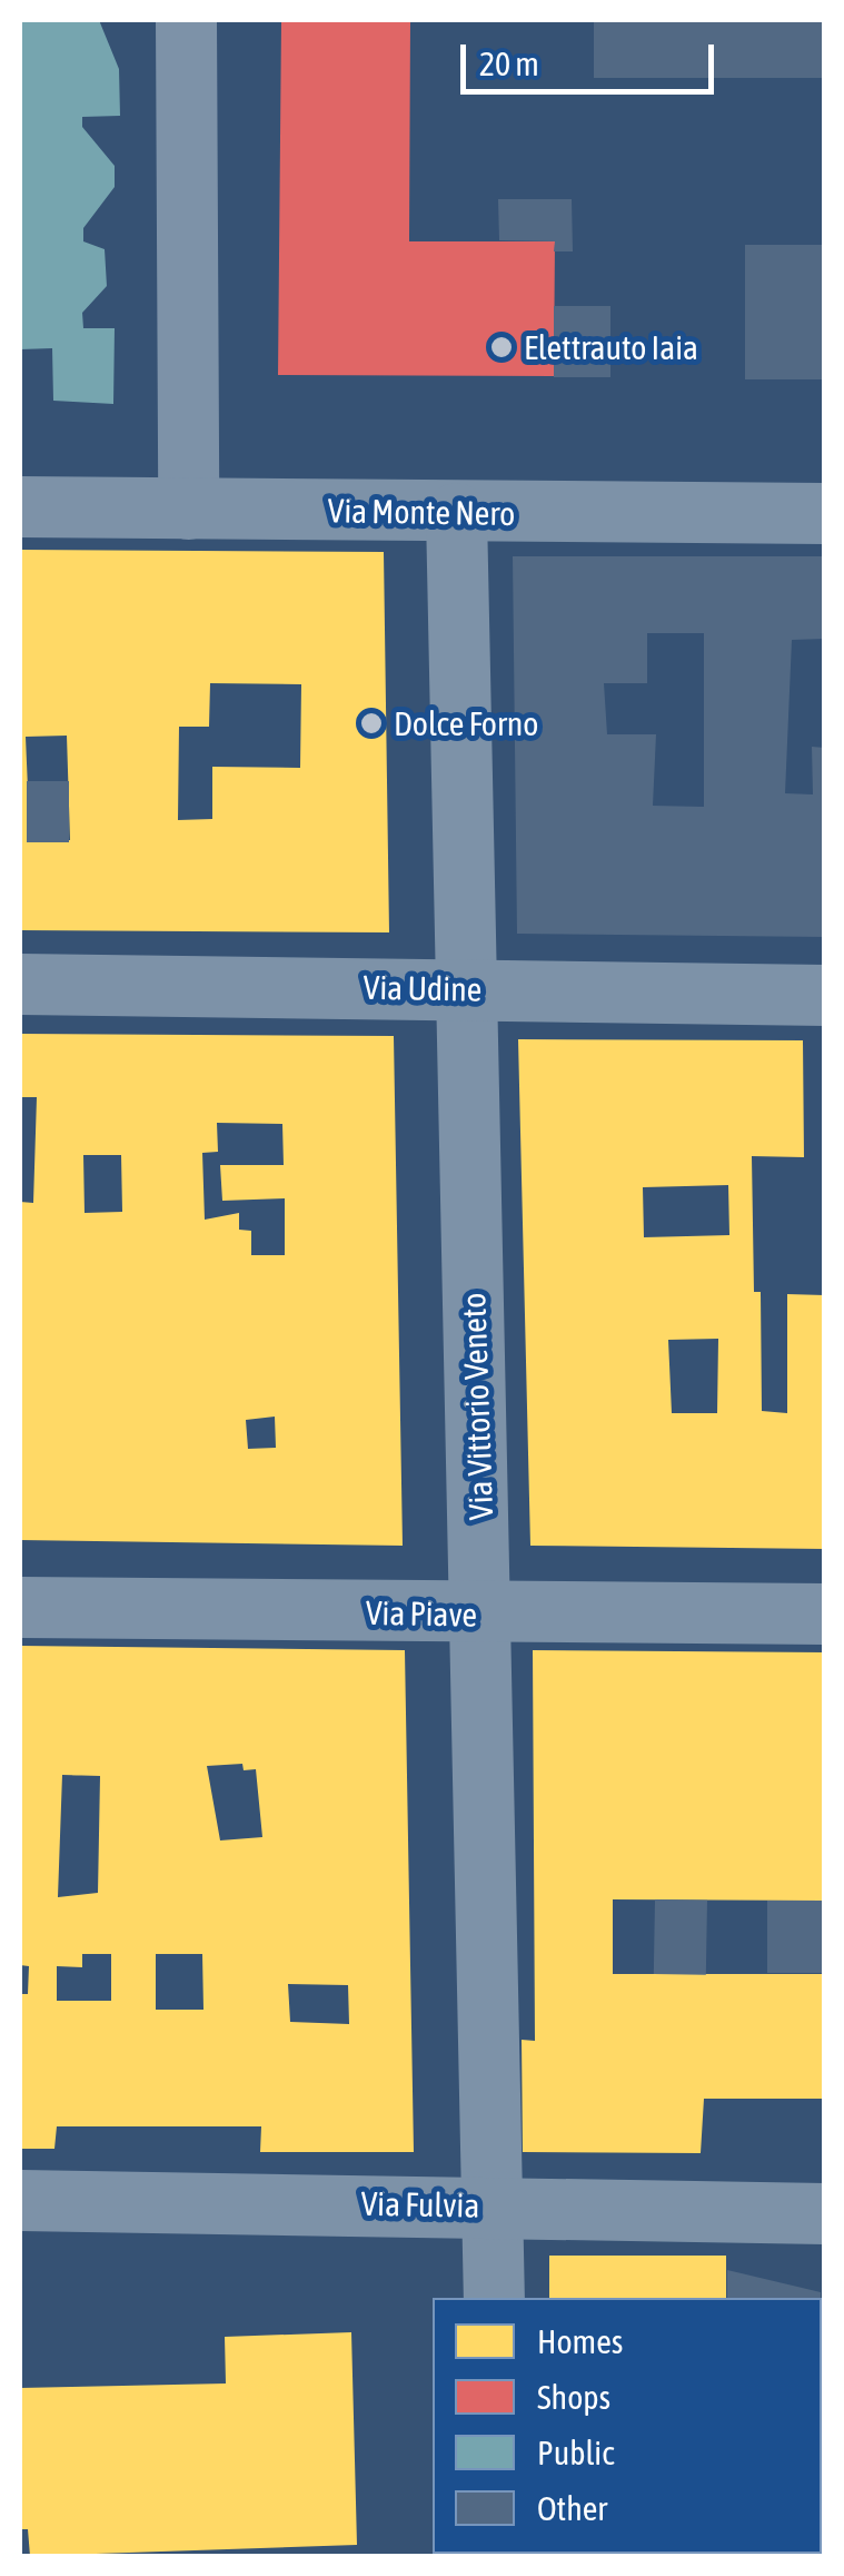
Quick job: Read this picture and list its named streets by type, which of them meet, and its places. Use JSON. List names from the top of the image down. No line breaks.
{"streets":{"street":["Via Monte Nero","Via Udine","Via Vittorio Veneto","Via Piave","Via Fulvia"]},"crossings":[["Via Monte Nero","Via Vittorio Veneto"],["Via Udine","Via Vittorio Veneto"],["Via Vittorio Veneto","Via Piave"],["Via Vittorio Veneto","Via Fulvia"]],"places":["Elettrauto Iaia","Dolce Forno"],"legend":["Homes","Shops","Public","Other"],"scale_bar":"20 m"}
